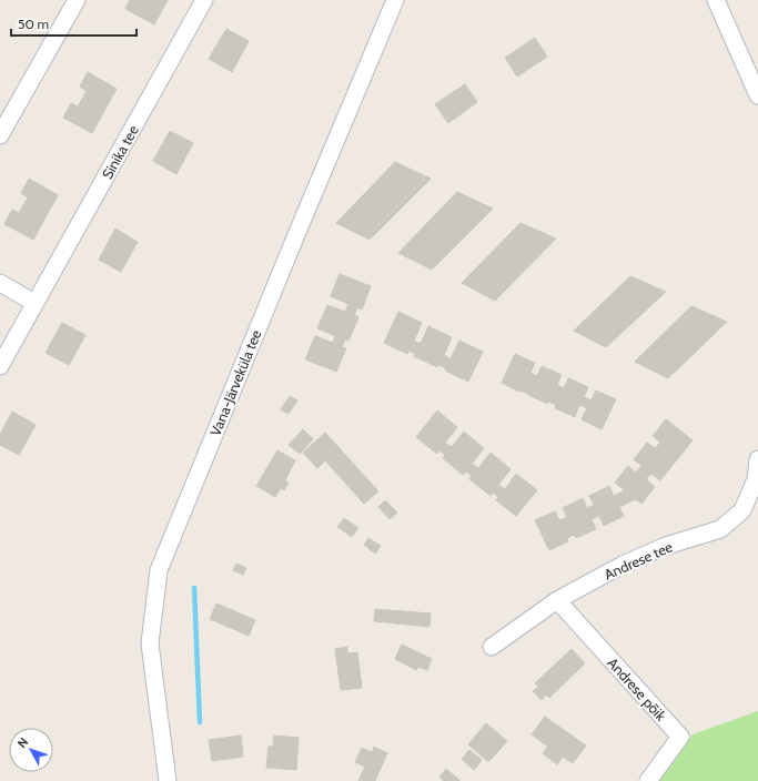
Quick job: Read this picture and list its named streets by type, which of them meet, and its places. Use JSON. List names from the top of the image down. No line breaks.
{"streets":{"street":["Sinika tee","Vana-Järveküla tee","Andrese tee","Andrese põik"]},"crossings":[["Andrese tee","Andrese põik"]],"scale_bar":"50 m","north":"top left"}
